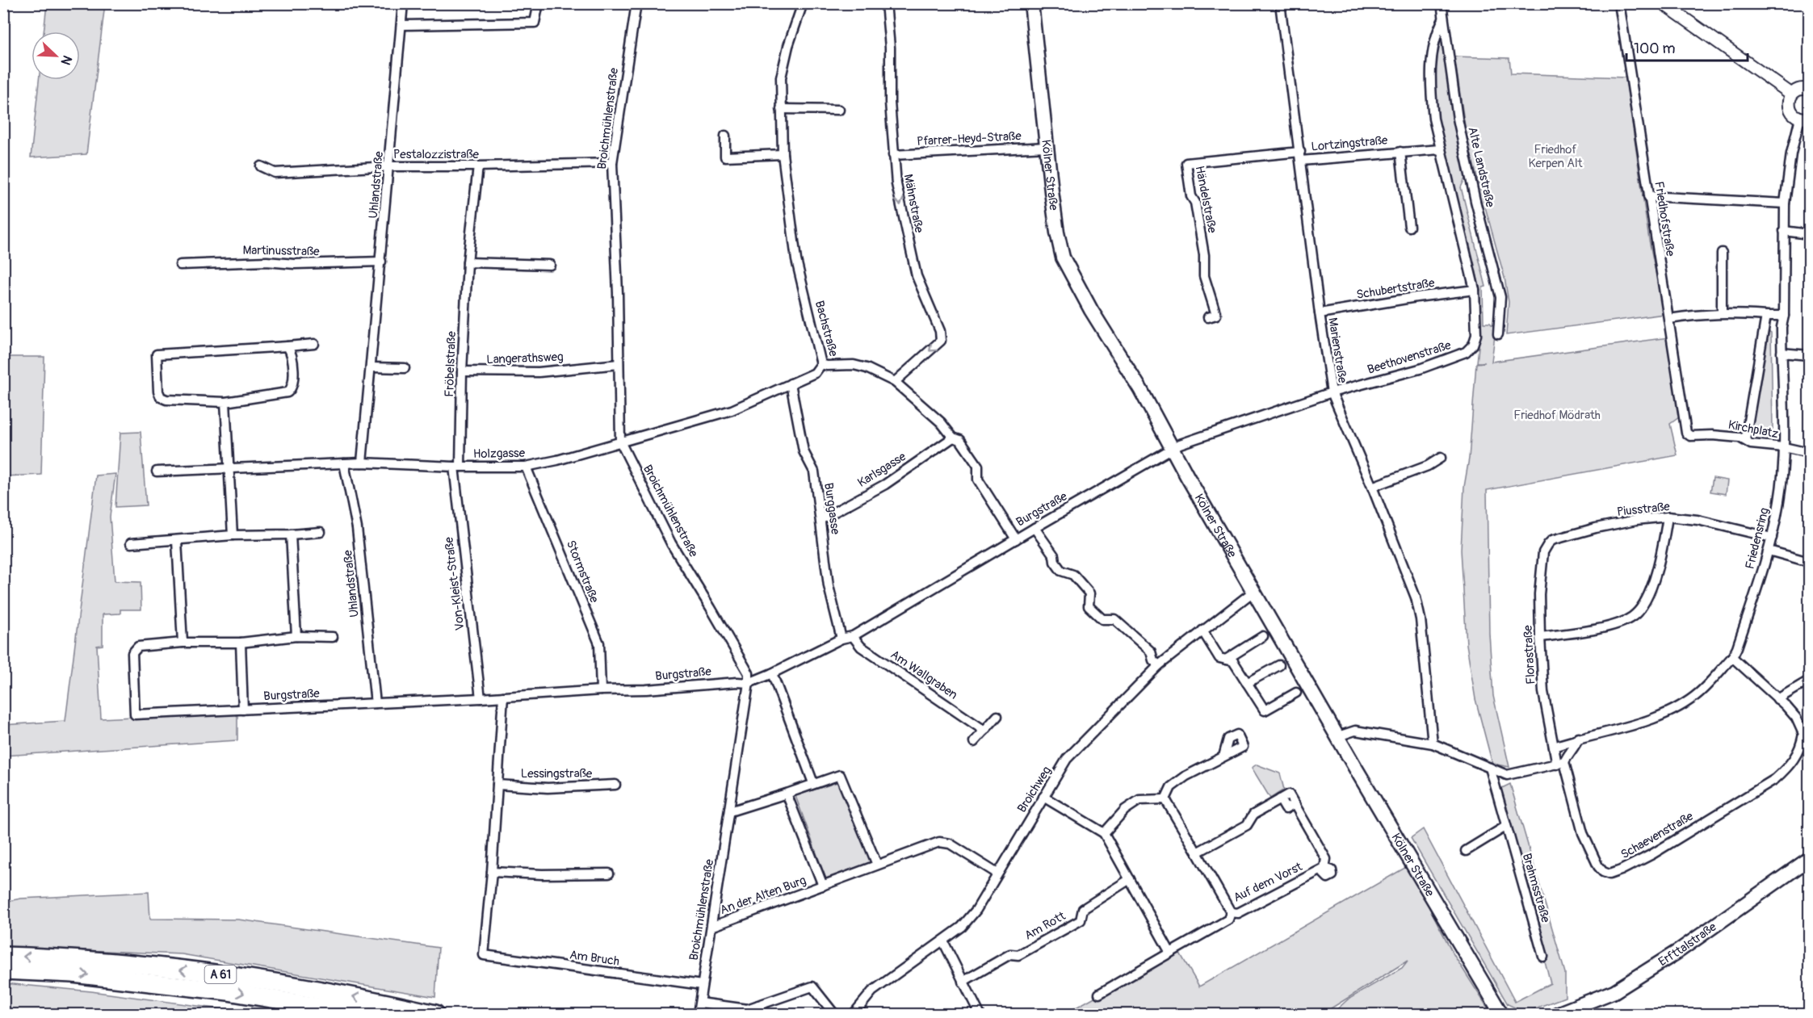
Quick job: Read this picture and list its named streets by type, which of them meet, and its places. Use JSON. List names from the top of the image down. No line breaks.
{"streets":{"highway":["A 61"],"main road":["Kölner Straße","Erfttalstraße"],"street":["Broichmühlenstraße","Pfarrer-Heyd-Straße","Lortzingstraße","Pestalozzistraße","Alte Landstraße","Uhlandstraße","Händelstraße","Mähnstraße","Friedhofstraße","Martinusstraße","Schubertstraße","Bachstraße","Marienstraße","Beethovenstraße","Langerathsweg","Fröbelstraße","Kirchplatz","Holzgasse","Karlsgasse","Burggasse","Burgstraße","Piusstraße","Friedensring","Stormstraße","Von-Kleist-Straße","Florastraße","Am Wallgraben","Lessingstraße","Broichweg","Schaevenstraße","Auf dem Vorst","Brahmsstraße","An der Alten Burg","Am Rott","Am Bruch"]},"crossings":[["Broichmühlenstraße","Pestalozzistraße"],["Broichmühlenstraße","Langerathsweg"],["Broichmühlenstraße","Holzgasse"],["Broichmühlenstraße","Burgstraße"],["Broichmühlenstraße","An der Alten Burg"],["Broichmühlenstraße","Am Bruch"],["Pfarrer-Heyd-Straße","Kölner Straße"],["Pfarrer-Heyd-Straße","Mähnstraße"],["Lortzingstraße","Händelstraße"],["Lortzingstraße","Marienstraße"],["Lortzingstraße","Beethovenstraße"],["Pestalozzistraße","Uhlandstraße"],["Pestalozzistraße","Fröbelstraße"],["Alte Landstraße","Beethovenstraße"],["Kölner Straße","Beethovenstraße"],["Kölner Straße","Burgstraße"],["Kölner Straße","Broichweg"],["Uhlandstraße","Martinusstraße"],["Uhlandstraße","Holzgasse"],["Uhlandstraße","Burgstraße"],["Händelstraße","Marienstraße"],["Mähnstraße","Bachstraße"],["Friedhofstraße","Kirchplatz"],["Schubertstraße","Marienstraße"],["Schubertstraße","Beethovenstraße"],["Bachstraße","Holzgasse"],["Bachstraße","Karlsgasse"],["Bachstraße","Burgstraße"],["Marienstraße","Beethovenstraße"],["Beethovenstraße","Burgstraße"],["Langerathsweg","Fröbelstraße"],["Fröbelstraße","Holzgasse"],["Fröbelstraße","Von-Kleist-Straße"],["Kirchplatz","Friedensring"],["Holzgasse","Burggasse"],["Holzgasse","Stormstraße"],["Holzgasse","Von-Kleist-Straße"],["Karlsgasse","Burggasse"],["Burggasse","Burgstraße"],["Burgstraße","Stormstraße"],["Burgstraße","Von-Kleist-Straße"],["Burgstraße","Am Wallgraben"],["Piusstraße","Friedensring"],["Piusstraße","Florastraße"],["Florastraße","Schaevenstraße"],["Broichweg","An der Alten Burg"]],"one_way":["Mähnstraße"],"parks":["Friedhof Kerpen Alt","Friedhof Mödrath"],"scale_bar":"100 m","north":"bottom right"}
